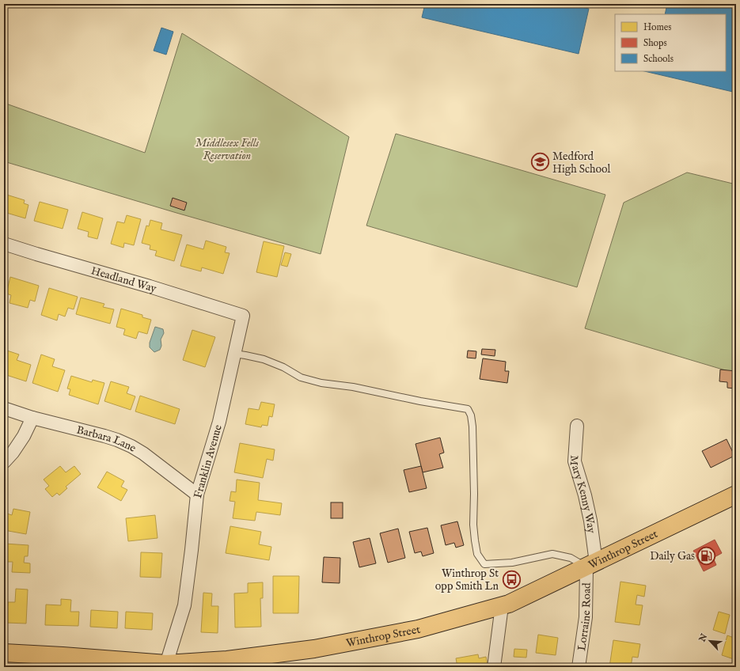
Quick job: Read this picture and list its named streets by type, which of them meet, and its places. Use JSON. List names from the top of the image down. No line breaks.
{"streets":{"main road":["Winthrop Street"],"street":["Headland Way","Barbara Lane","Franklin Avenue","Mary Kenny Way","Lorraine Road"]},"crossings":[["Headland Way","Franklin Avenue"],["Barbara Lane","Franklin Avenue"],["Franklin Avenue","Winthrop Street"],["Mary Kenny Way","Winthrop Street"],["Mary Kenny Way","Lorraine Road"],["Winthrop Street","Lorraine Road"]],"parks":["Middlesex Fells Reservation"],"places":{"school or university":["Medford High School"],"fuel station":["Daily Gas"],"bus stop":["Winthrop St opp Smith Ln"]},"legend":["Homes","Shops","Schools"],"north":"top left"}
